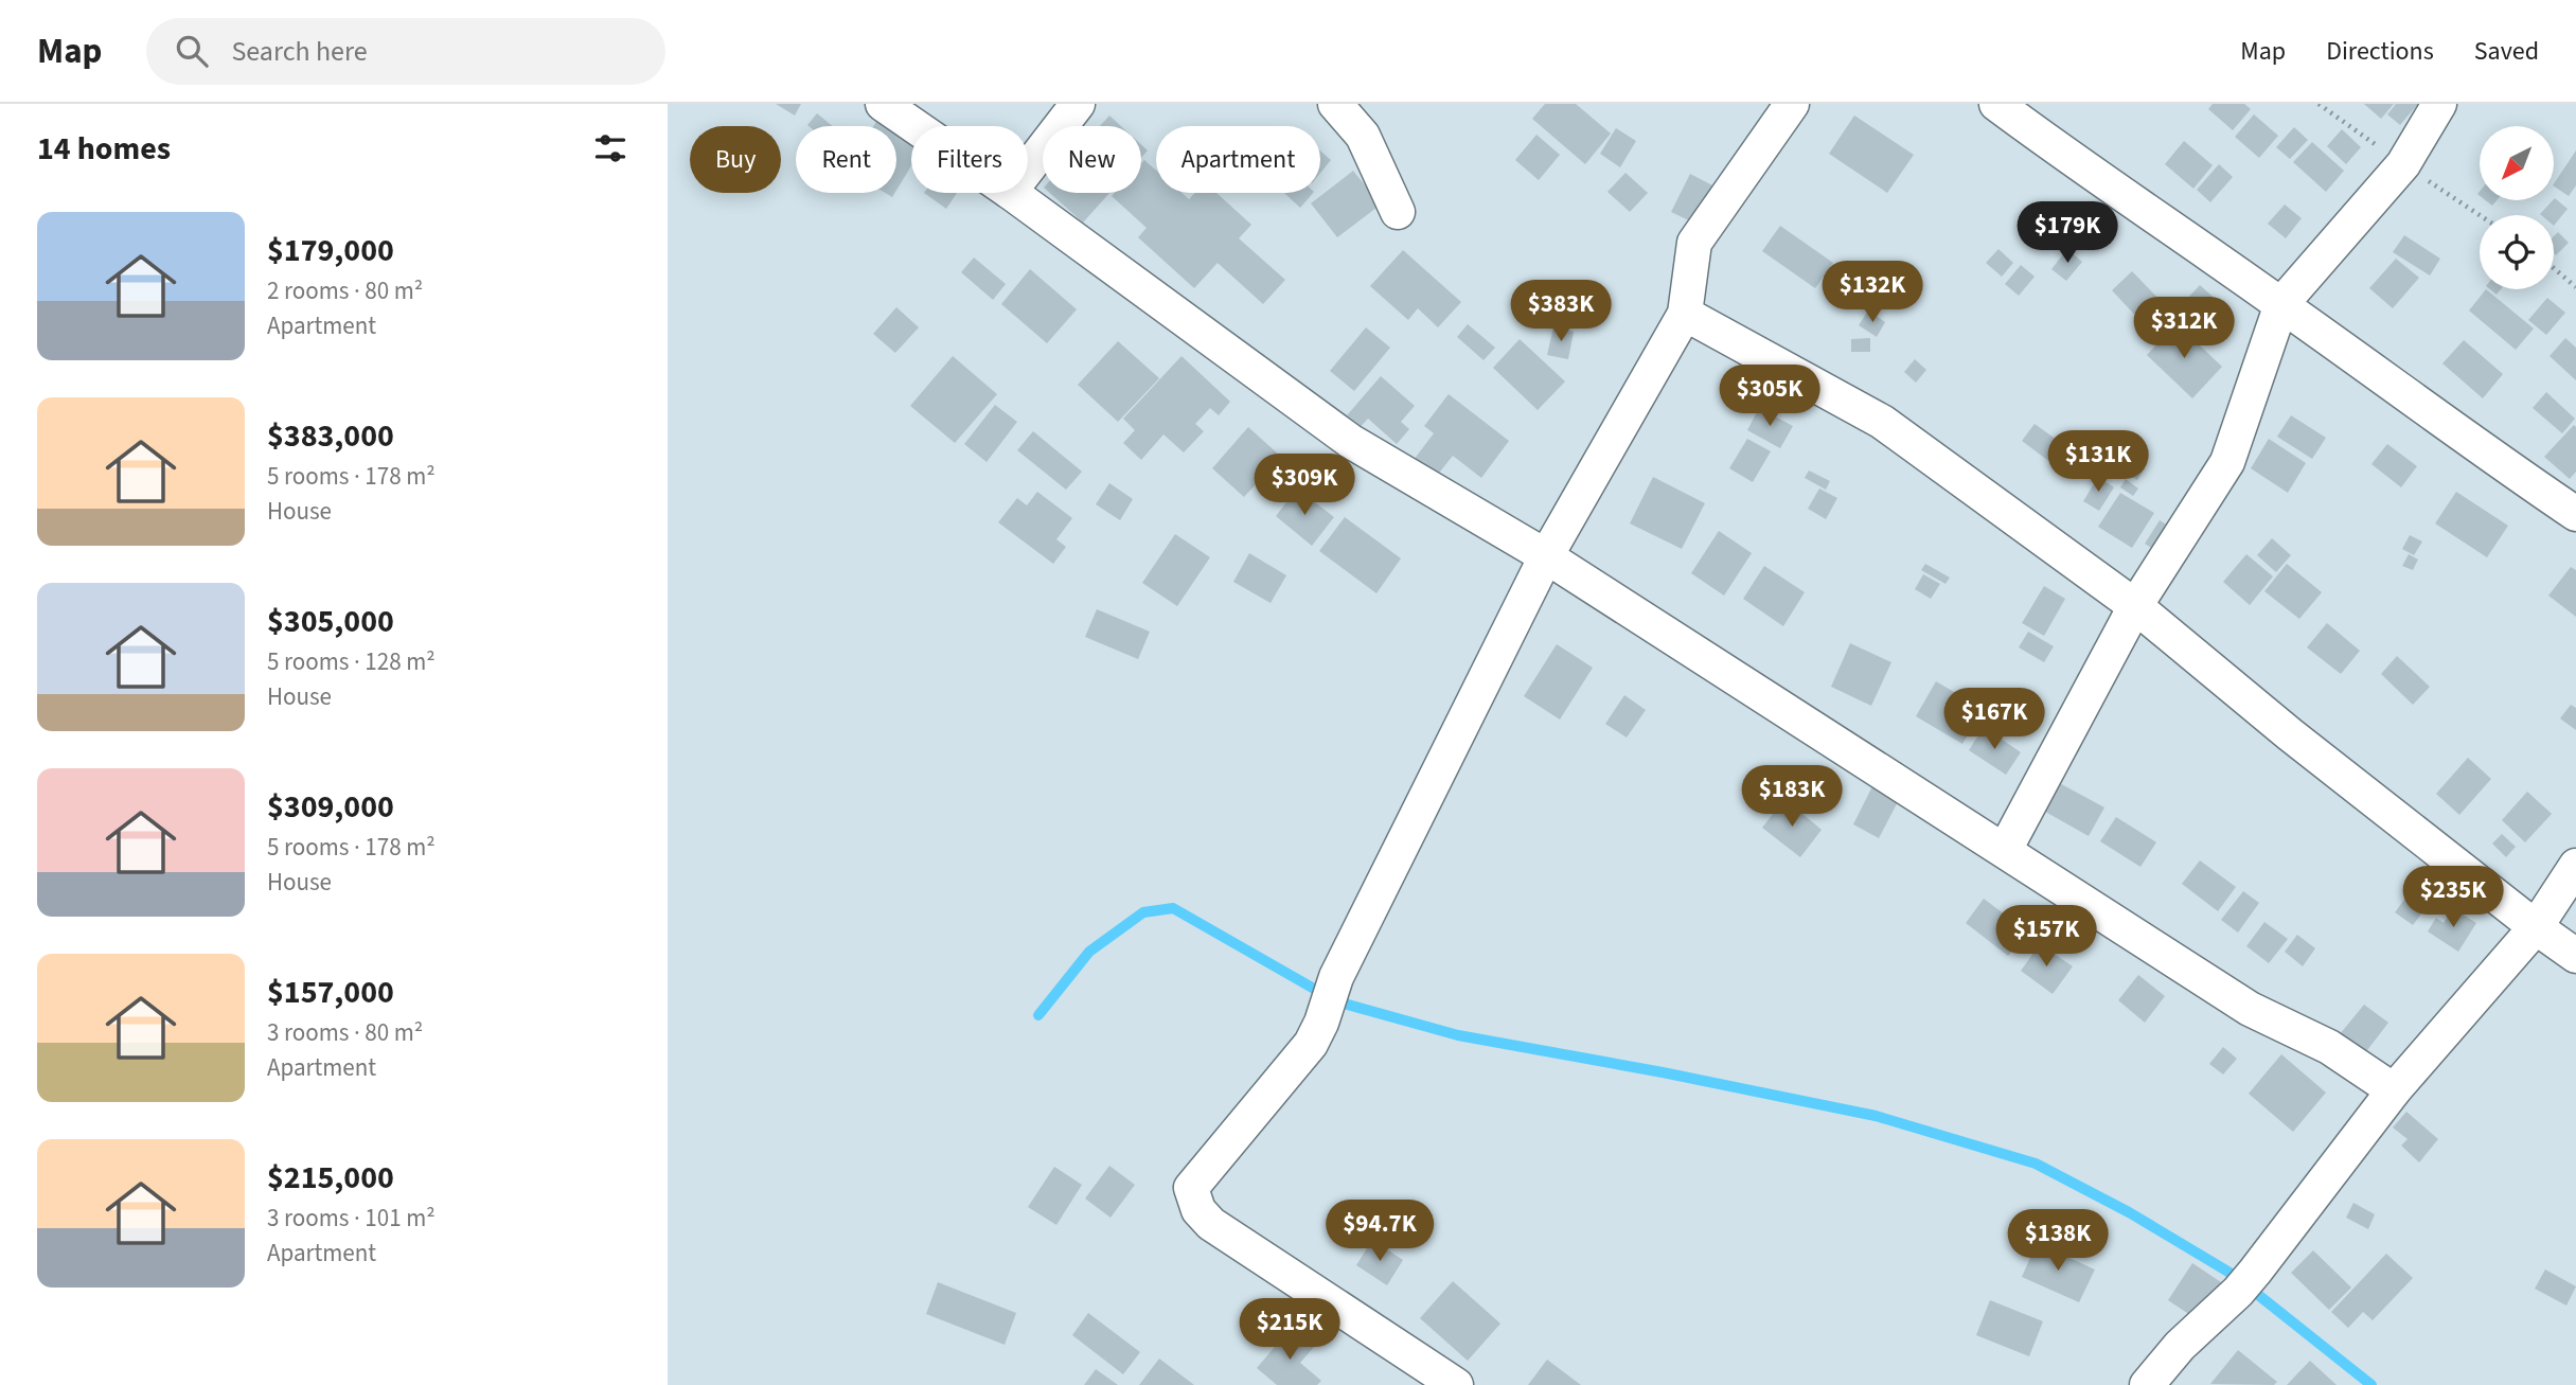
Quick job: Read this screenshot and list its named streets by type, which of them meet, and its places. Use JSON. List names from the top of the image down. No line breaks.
{"north":"bottom left","page":{"header":"Map","search":"Search here","nav":["Map","Directions","Saved"],"heading":"14 homes","chip":["Buy","Rent","Filters","New","Apartment"],"list":[{"name":"$179,000","note":"2 rooms · 80 m² · Apartment"},{"name":"$383,000","note":"5 rooms · 178 m² · House"},{"name":"$305,000","note":"5 rooms · 128 m² · House"},{"name":"$309,000","note":"5 rooms · 178 m² · House"},{"name":"$157,000","note":"3 rooms · 80 m² · Apartment"},{"name":"$215,000","note":"3 rooms · 101 m² · Apartment"}],"price":["$179K","$132K","$383K","$312K","$305K","$131K","$309K","$167K","$183K","$235K","$157K","$94.7K","$138K","$215K"]}}
